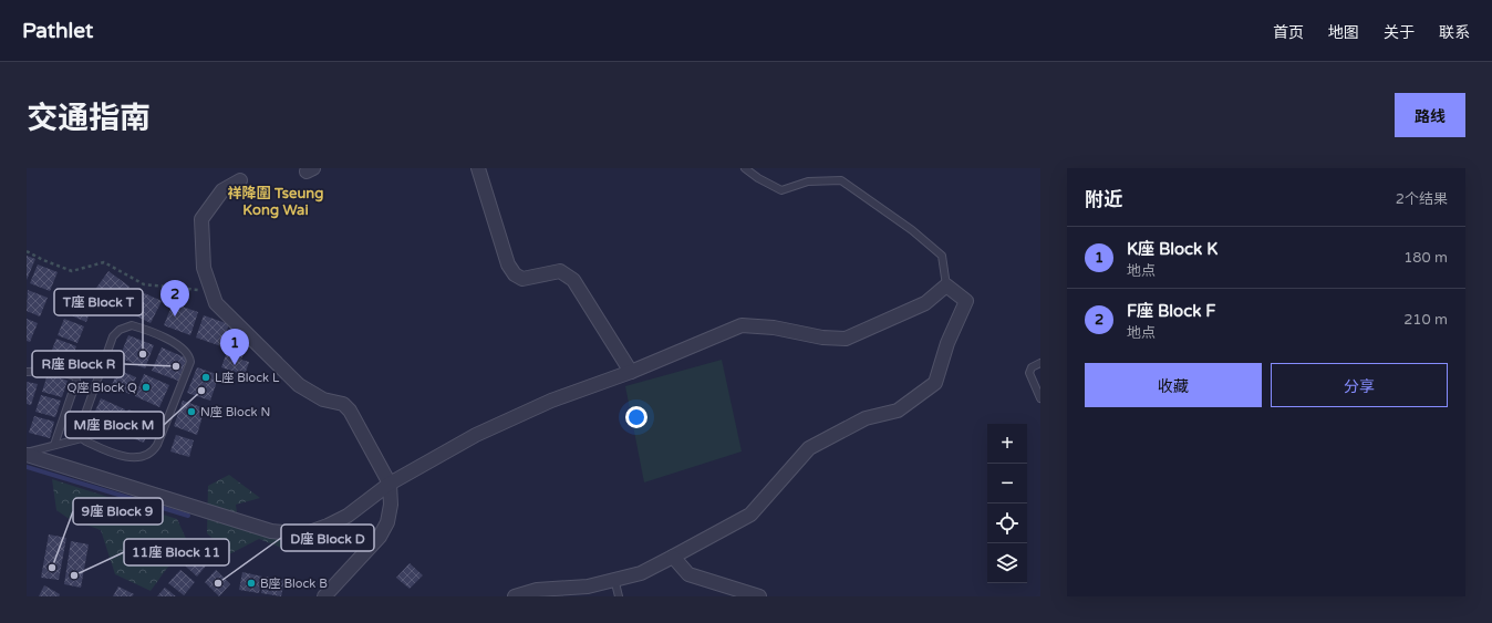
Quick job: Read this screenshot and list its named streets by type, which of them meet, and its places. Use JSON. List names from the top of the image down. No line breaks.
{"districts":["祥降圍 Tseung Kong Wai"],"places":["T座 Block T","R座 Block R","L座 Block L","Q座 Block Q","M座 Block M","N座 Block N","9座 Block 9","11座 Block 11","D座 Block D","B座 Block B"],"page":{"header":"Pathlet","nav":["首页","地图","关于","联系"],"title":"交通指南","buttons":["路线",["收藏","分享"]],"heading":["附近","2个结果"],"list":[{"mark":"1","name":"K座 Block K","note":"地点","value":"180 m"},{"mark":"2","name":"F座 Block F","note":"地点","value":"210 m"}],"pins":["2","1"],"map_buttons":["+","−"]}}
